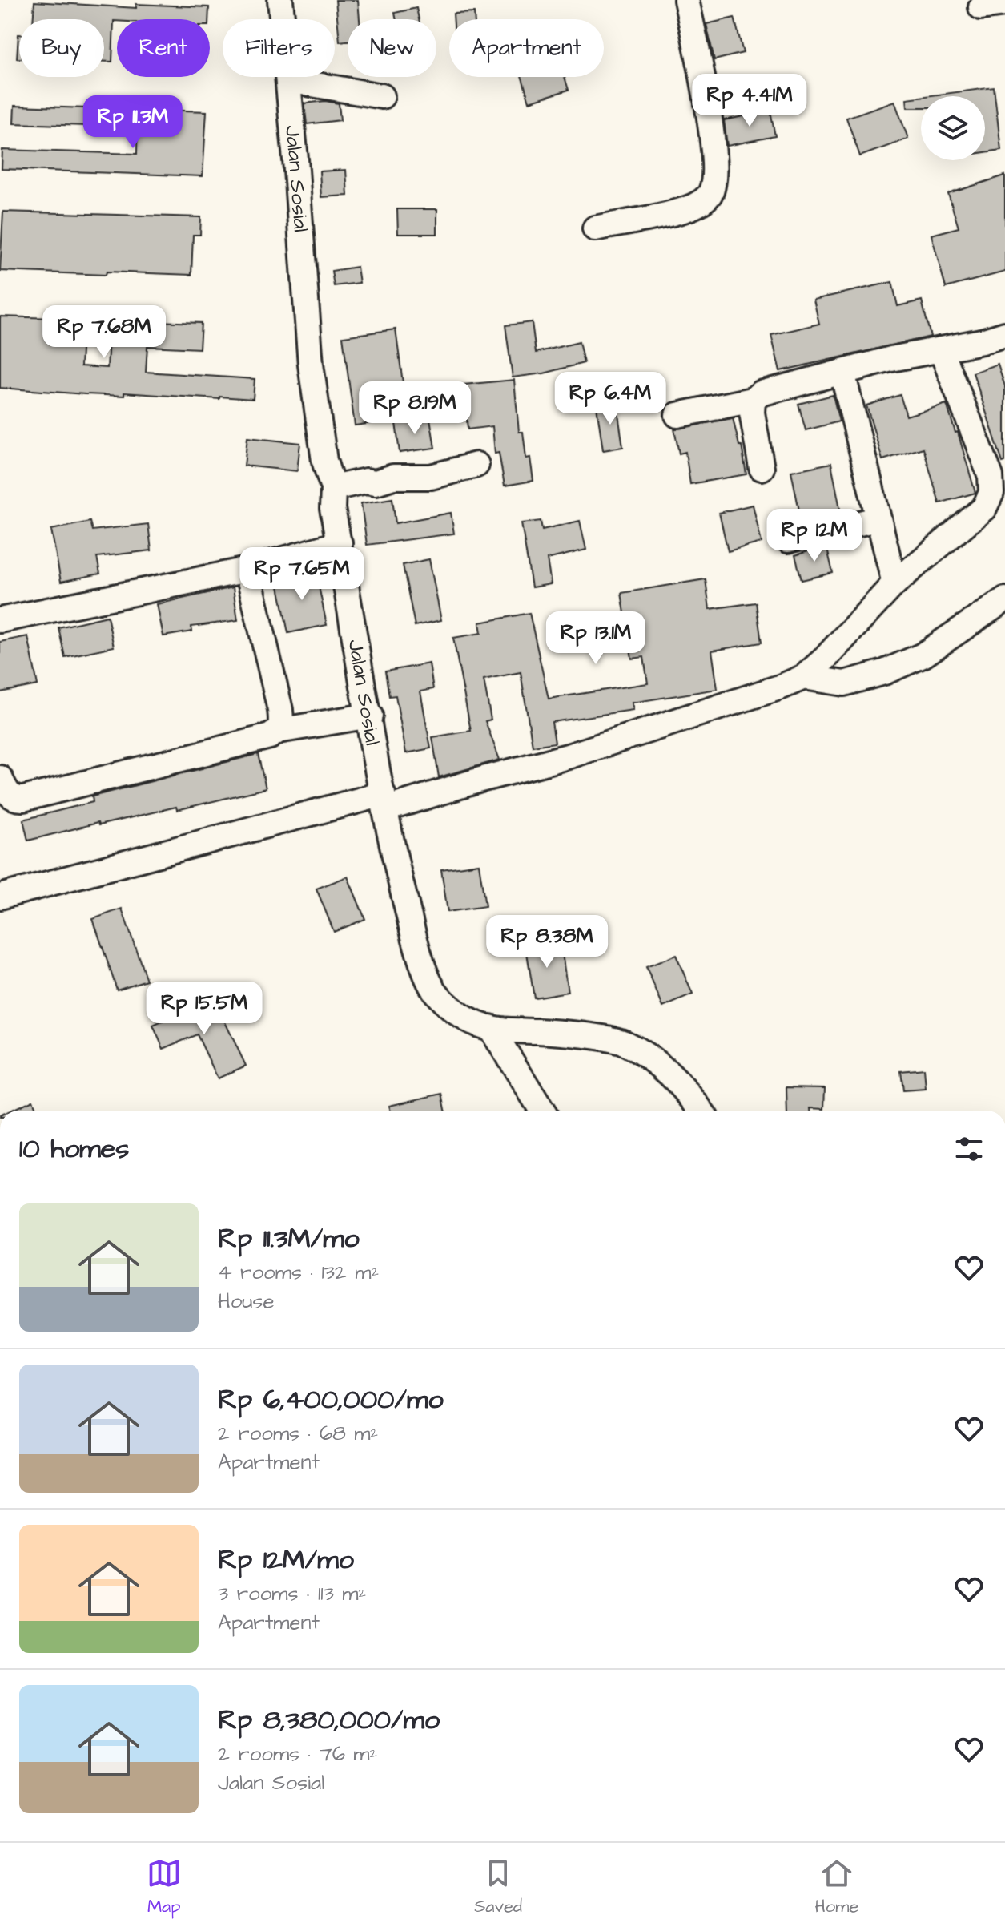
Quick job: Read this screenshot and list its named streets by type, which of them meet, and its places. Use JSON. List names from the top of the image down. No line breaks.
{"streets":{"street":["Jalan Sosial"]},"page":{"chip":["Buy","Rent","Filters","New","Apartment"],"price":["Rp 4.41M","Rp 11.3M","Rp 7.68M","Rp 6.4M","Rp 8.19M","Rp 12M","Rp 7.65M","Rp 13.1M","Rp 8.38M","Rp 15.5M"],"heading":"10 homes","list":[{"name":"Rp 11.3M/mo","note":"4 rooms · 132 m² · House"},{"name":"Rp 6,400,000/mo","note":"2 rooms · 68 m² · Apartment"},{"name":"Rp 12M/mo","note":"3 rooms · 113 m² · Apartment"},{"name":"Rp 8,380,000/mo","note":"2 rooms · 76 m² · Jalan Sosial"}],"tabs":["Map","Saved","Home"]}}
